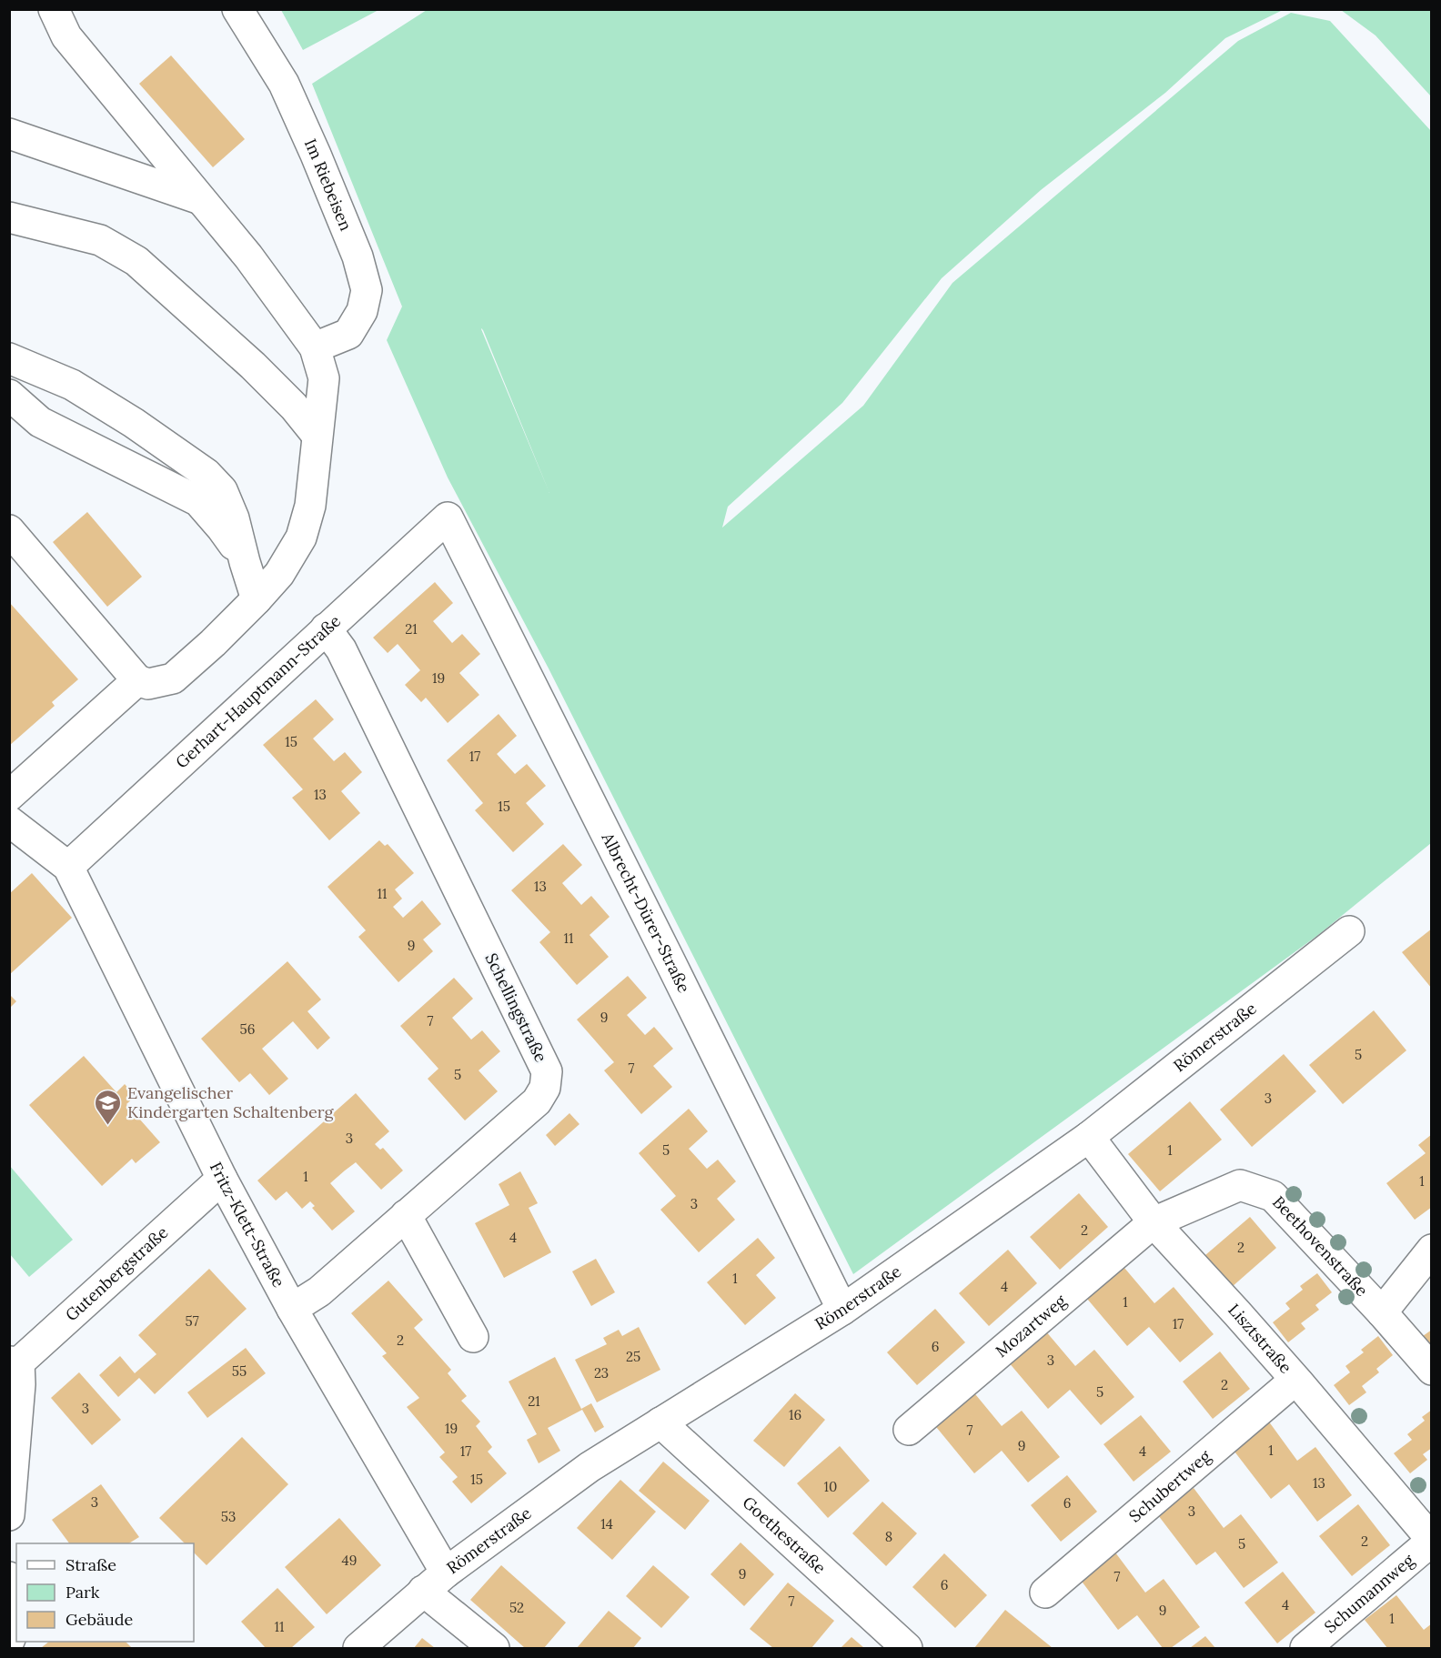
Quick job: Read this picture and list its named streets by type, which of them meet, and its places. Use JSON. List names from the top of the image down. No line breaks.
{"streets":{"street":["Im Riebeisen","Gerhart-Hauptmann-Straße","Albrecht-Dürer-Straße","Schellingstraße","Römerstraße","Fritz-Klett-Straße","Beethovenstraße","Gutenbergstraße","Mozartweg","Lisztstraße","Schubertweg","Goethestraße","Schumannweg"]},"crossings":[["Gerhart-Hauptmann-Straße","Albrecht-Dürer-Straße"],["Gerhart-Hauptmann-Straße","Schellingstraße"],["Gerhart-Hauptmann-Straße","Fritz-Klett-Straße"],["Albrecht-Dürer-Straße","Römerstraße"],["Schellingstraße","Fritz-Klett-Straße"],["Römerstraße","Fritz-Klett-Straße"],["Römerstraße","Lisztstraße"],["Römerstraße","Goethestraße"],["Fritz-Klett-Straße","Gutenbergstraße"],["Beethovenstraße","Mozartweg"],["Beethovenstraße","Lisztstraße"],["Mozartweg","Lisztstraße"],["Lisztstraße","Schubertweg"],["Lisztstraße","Schumannweg"]],"places":{"school or university":["Evangelischer Kindergarten Schaltenberg"]},"house_numbers":["21","19","15","17","13","15","13","11","11","9","9","7","56","5","7","5","3","3","5","1","1","1","3","2","4","2","1","4","1","57","17","2","6","25","3","55","23","2","5","21","3","16","19","7","9","1","17","4","15","13","10","3","6","3","53","14","8","2","5","49","9","7","6","7","4","52","9","1","11"],"legend":["Straße","Park","Gebäude"]}
